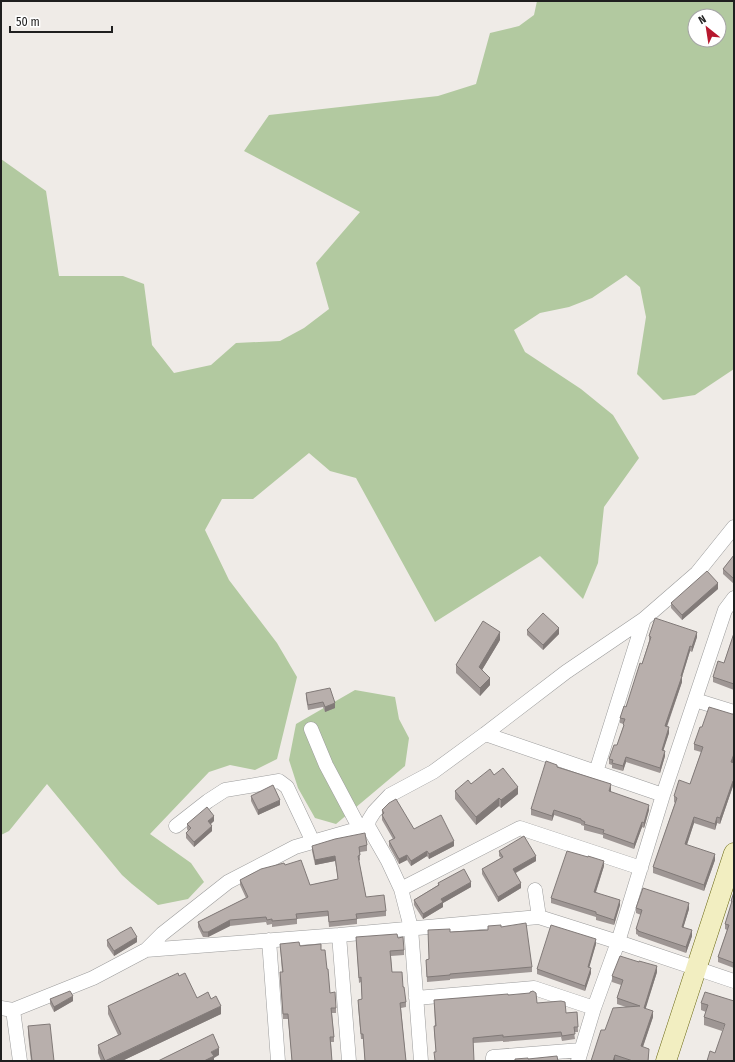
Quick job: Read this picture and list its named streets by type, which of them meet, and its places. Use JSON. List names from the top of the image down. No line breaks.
{"scale_bar":"50 m","north":"top left"}
